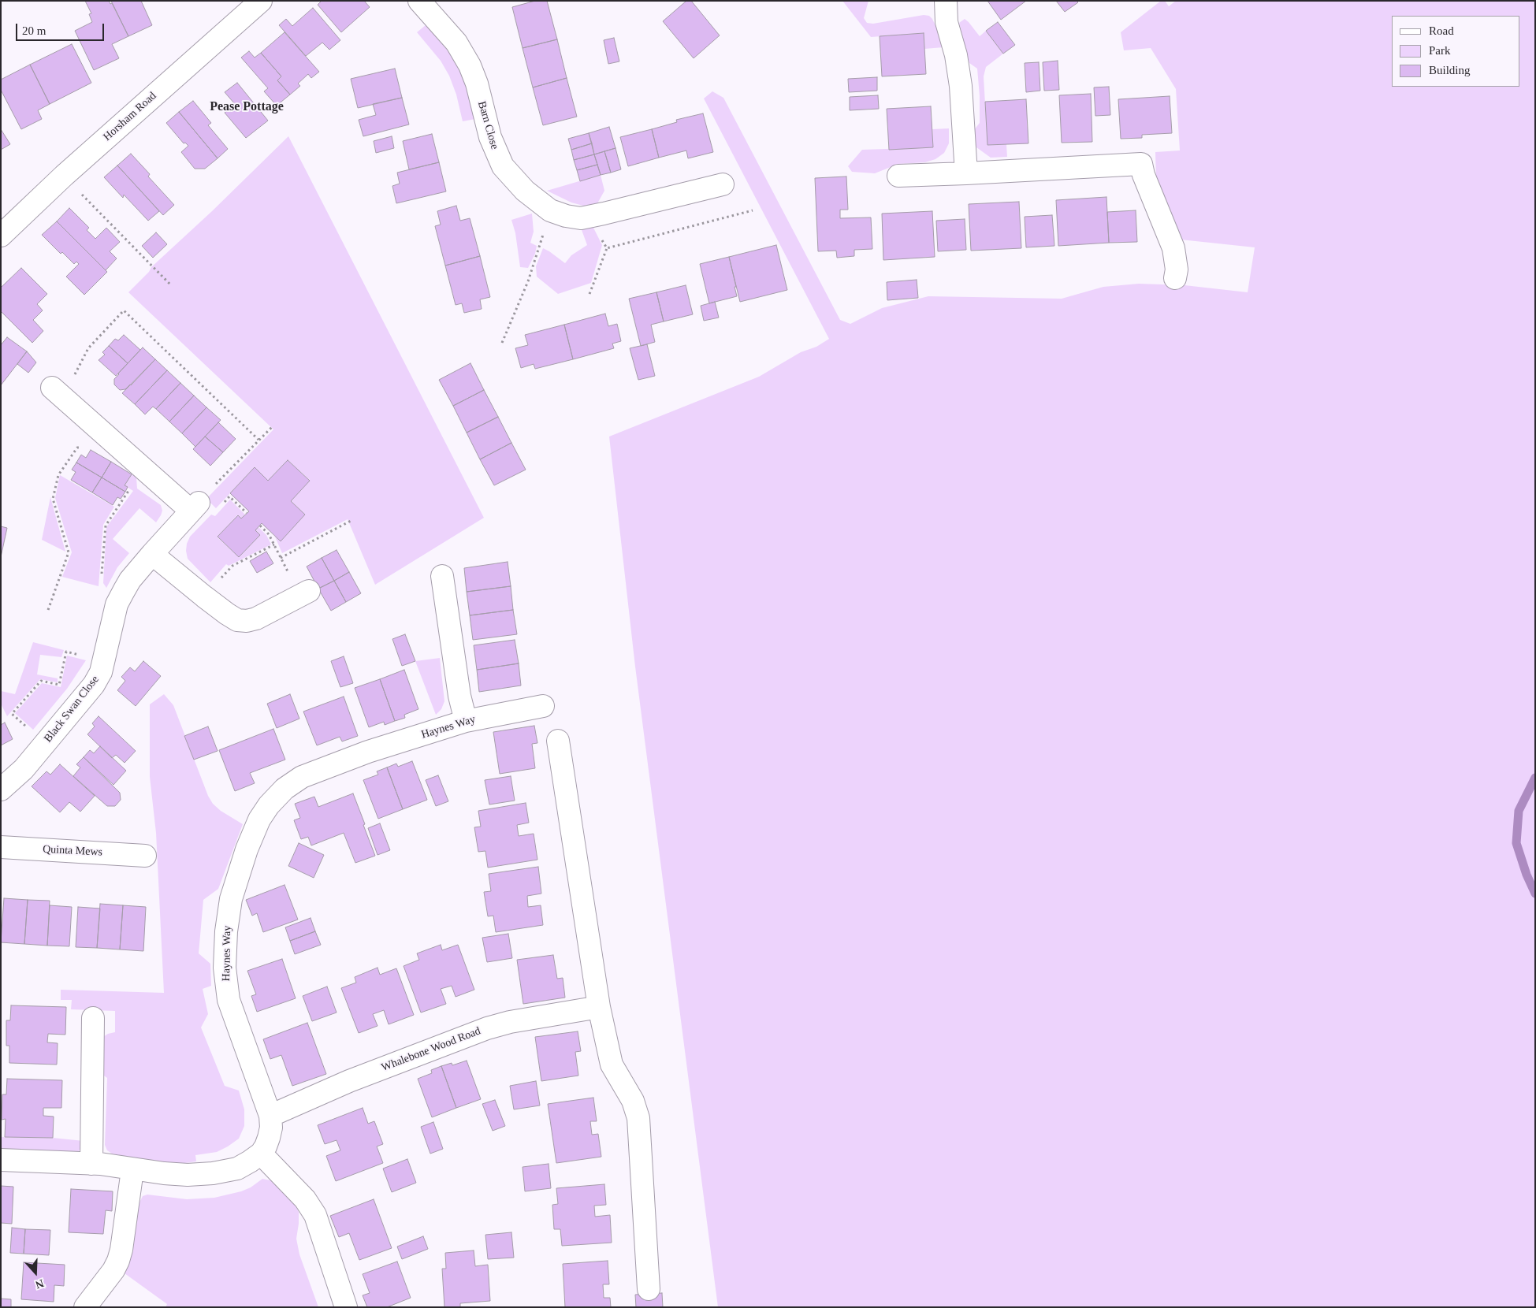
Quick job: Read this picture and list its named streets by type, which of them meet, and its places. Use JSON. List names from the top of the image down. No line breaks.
{"streets":{"street":["Horsham Road","Barn Close","Black Swan Close","Haynes Way","Quinta Mews","Whalebone Wood Road"]},"crossings":[["Haynes Way","Whalebone Wood Road"]],"districts":["Pease Pottage"],"legend":["Road","Park","Building"],"scale_bar":"20 m","north":"bottom"}
